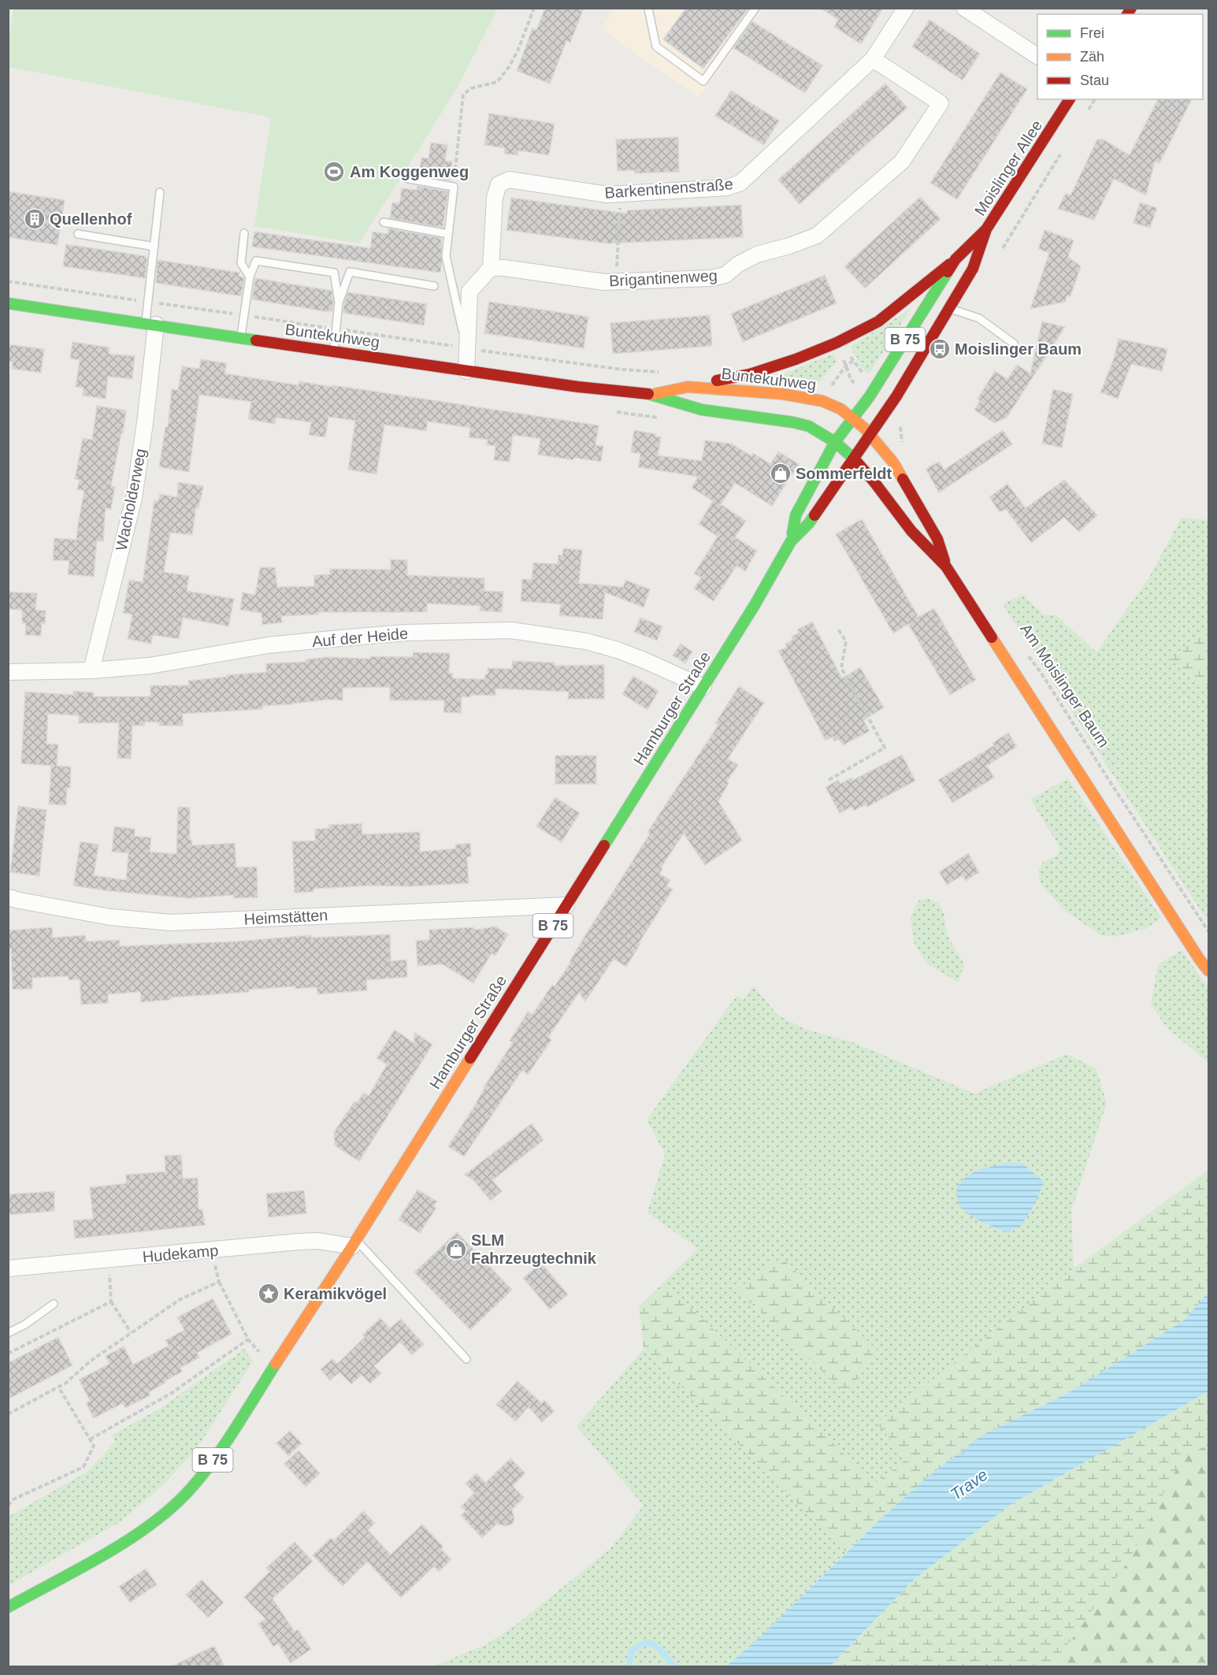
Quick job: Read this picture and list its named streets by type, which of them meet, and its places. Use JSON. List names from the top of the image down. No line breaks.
{"streets":{"main road":["Moislinger Allee","Buntekuhweg","B 75","Hamburger Straße"],"street":["Barkentinenstraße","Brigantinenweg","Wacholderweg","Auf der Heide","Heimstätten","Hudekamp"],"path":["Am Moislinger Baum"]},"crossings":[["Moislinger Allee","Buntekuhweg"],["Moislinger Allee","Hamburger Straße"],["Barkentinenstraße","Brigantinenweg"],["Buntekuhweg","Wacholderweg"],["Buntekuhweg","Hamburger Straße"],["Wacholderweg","Auf der Heide"],["Auf der Heide","Hamburger Straße"],["Hamburger Straße","Heimstätten"],["Hamburger Straße","Hudekamp"]],"water":["Trave"],"places":{"sports":["Am Koggenweg"],"building":["Quellenhof"],"bus stop":["Moislinger Baum"],"shop":["Sommerfeldt","SLM Fahrzeugtechnik"],"place":["Keramikvögel"]},"legend":["Frei","Zäh","Stau"]}
